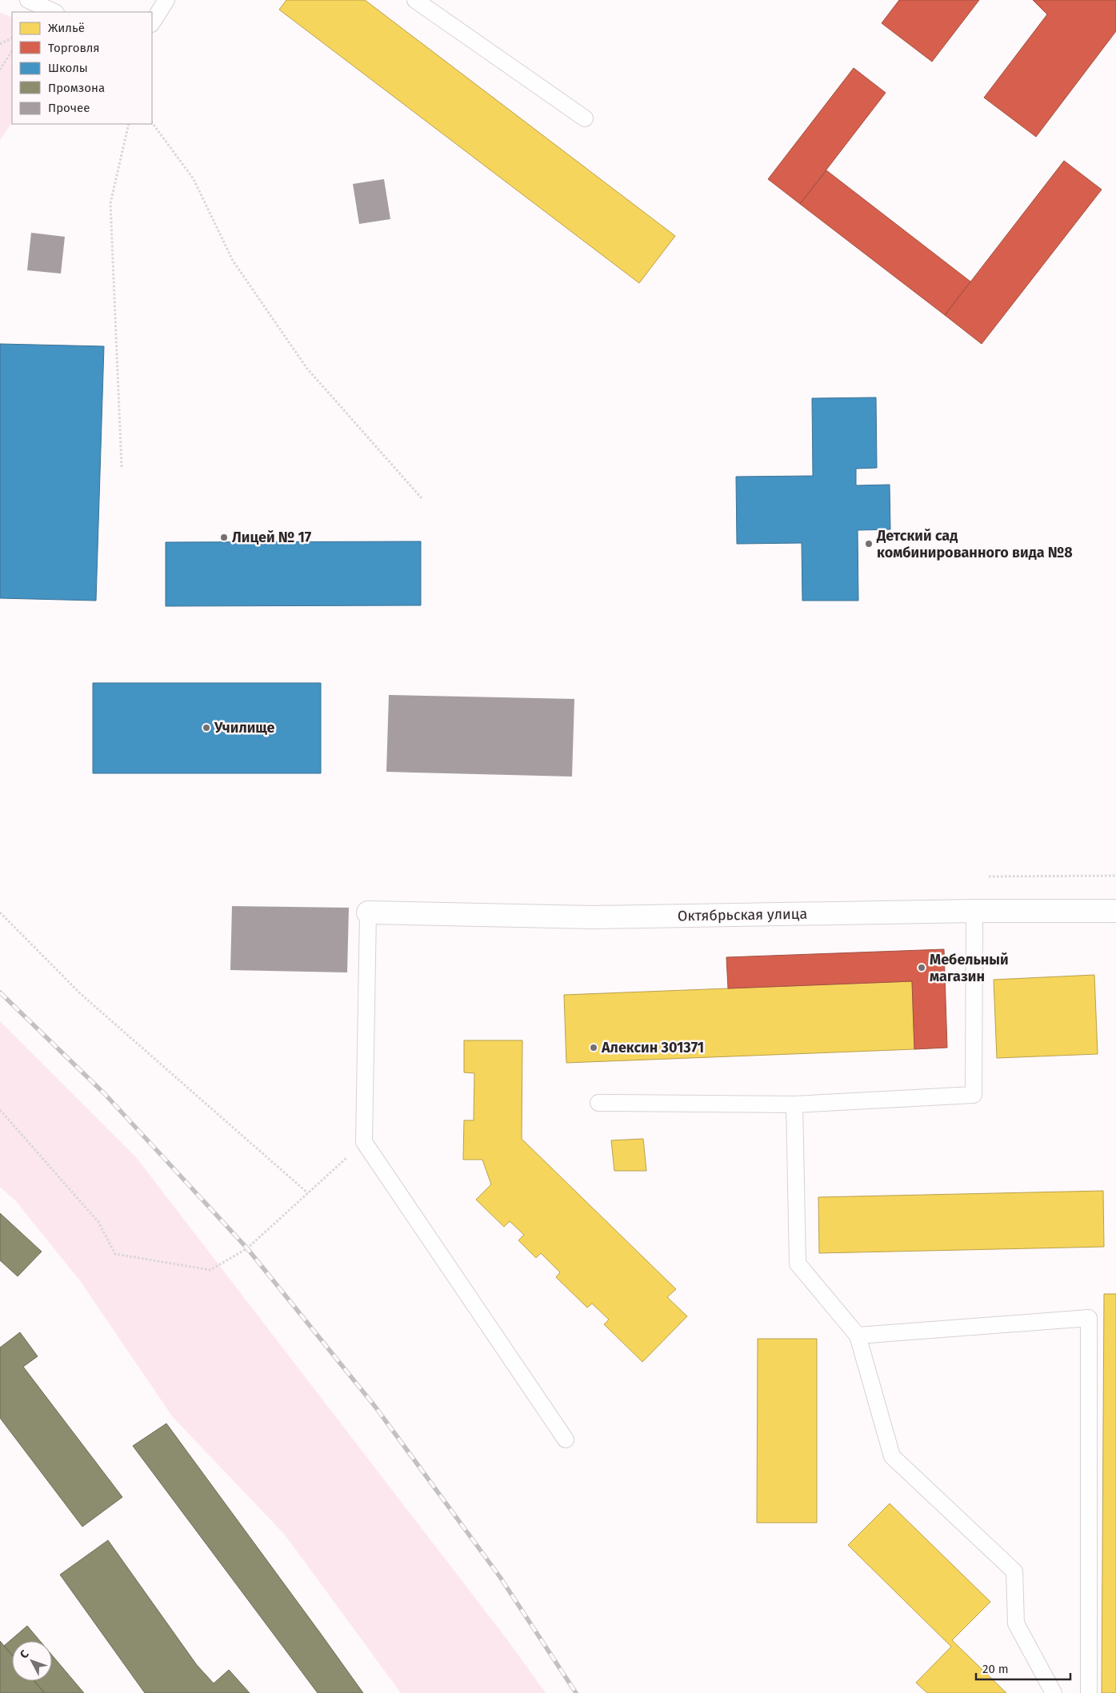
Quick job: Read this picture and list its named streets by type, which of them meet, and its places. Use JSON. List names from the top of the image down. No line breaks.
{"streets":{"street":["Октябрьская улица"]},"places":["Лицей № 17","Детский сад комбинированного вида №8","Училище","Мебельный магазин","Алексин 301371"],"legend":["Жильё","Торговля","Школы","Промзона","Прочее"],"scale_bar":"20 m","north":"top left"}
